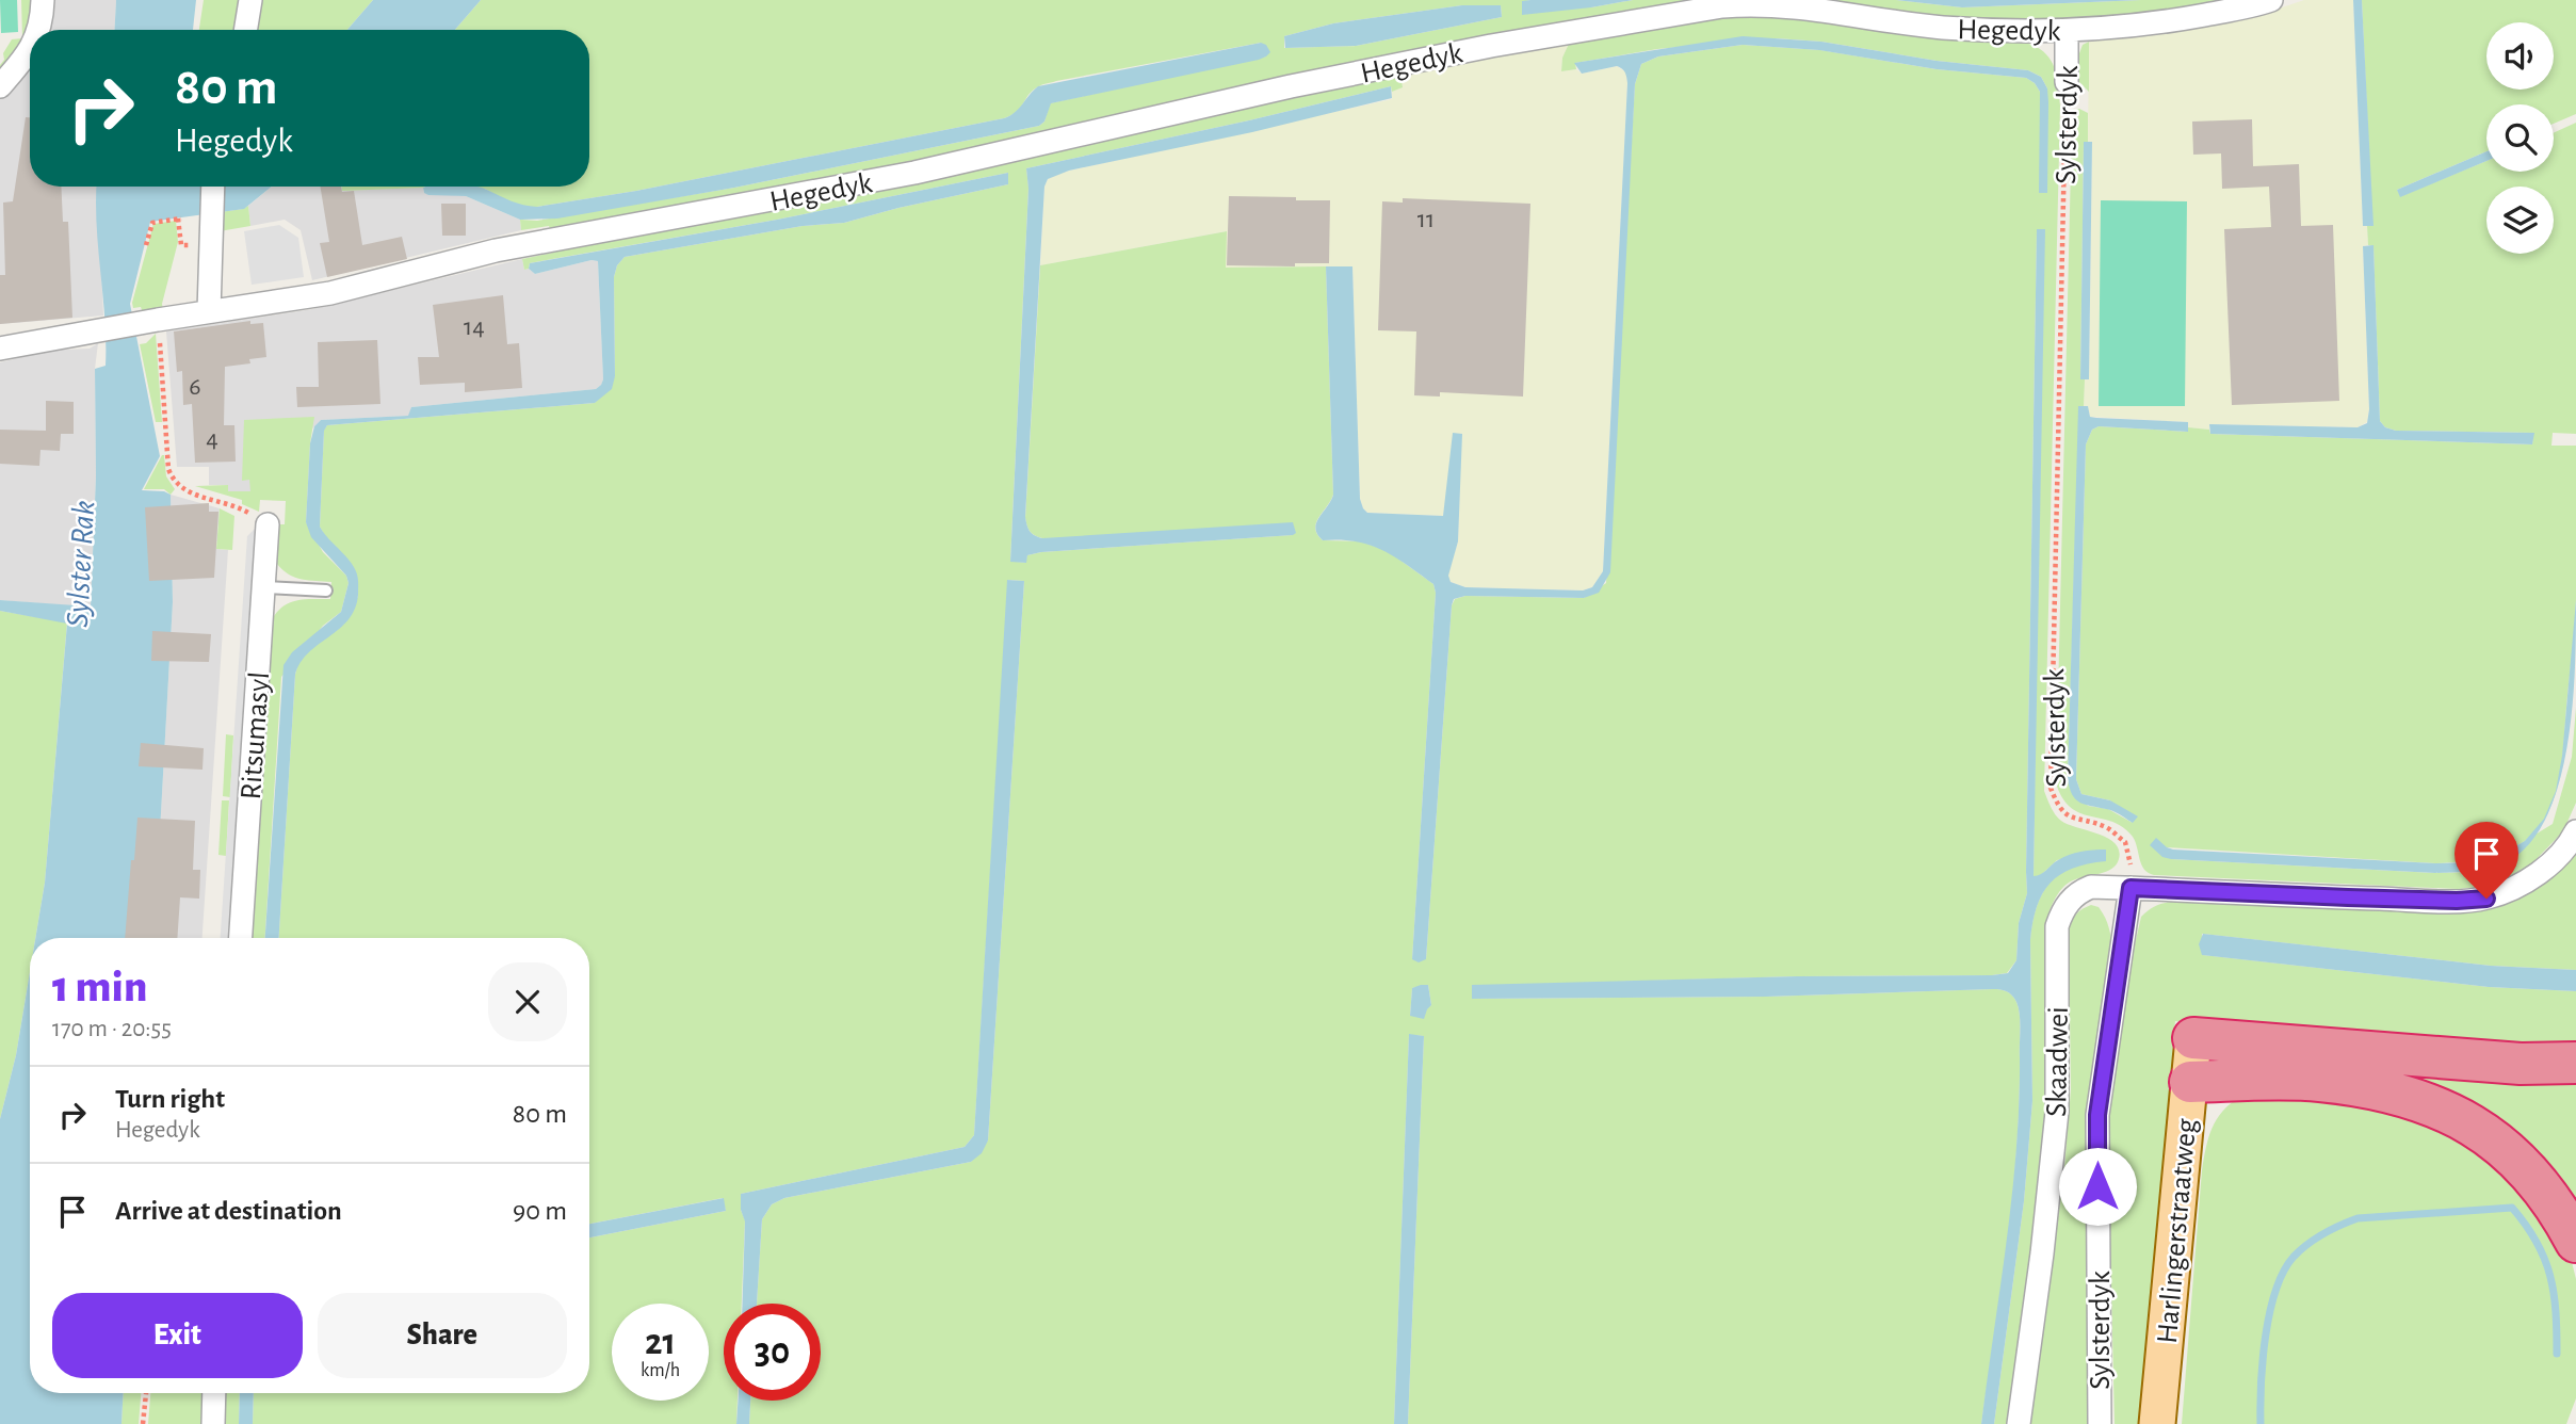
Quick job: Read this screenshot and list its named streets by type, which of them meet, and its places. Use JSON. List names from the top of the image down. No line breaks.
{"streets":{"main road":["Harlingerstraatweg"],"street":["Hegedyk","Sylsterdyk","Ritsumasyl","Skaadwei"]},"crossings":[["Hegedyk","Sylsterdyk"],["Sylsterdyk","Skaadwei"]],"water":["Sylster Rak"],"house_numbers":["11","14","6","4"],"page":{"turn":["80 m","Hegedyk"],"heading":["1 min","170 m · 20:55"],"list":[{"name":"Turn right","note":"Hegedyk","value":"80 m"},{"name":"Arrive at destination","value":"90 m"}],"buttons":["Exit","Share"],"speed":"21 km/h","limit":"30"}}
